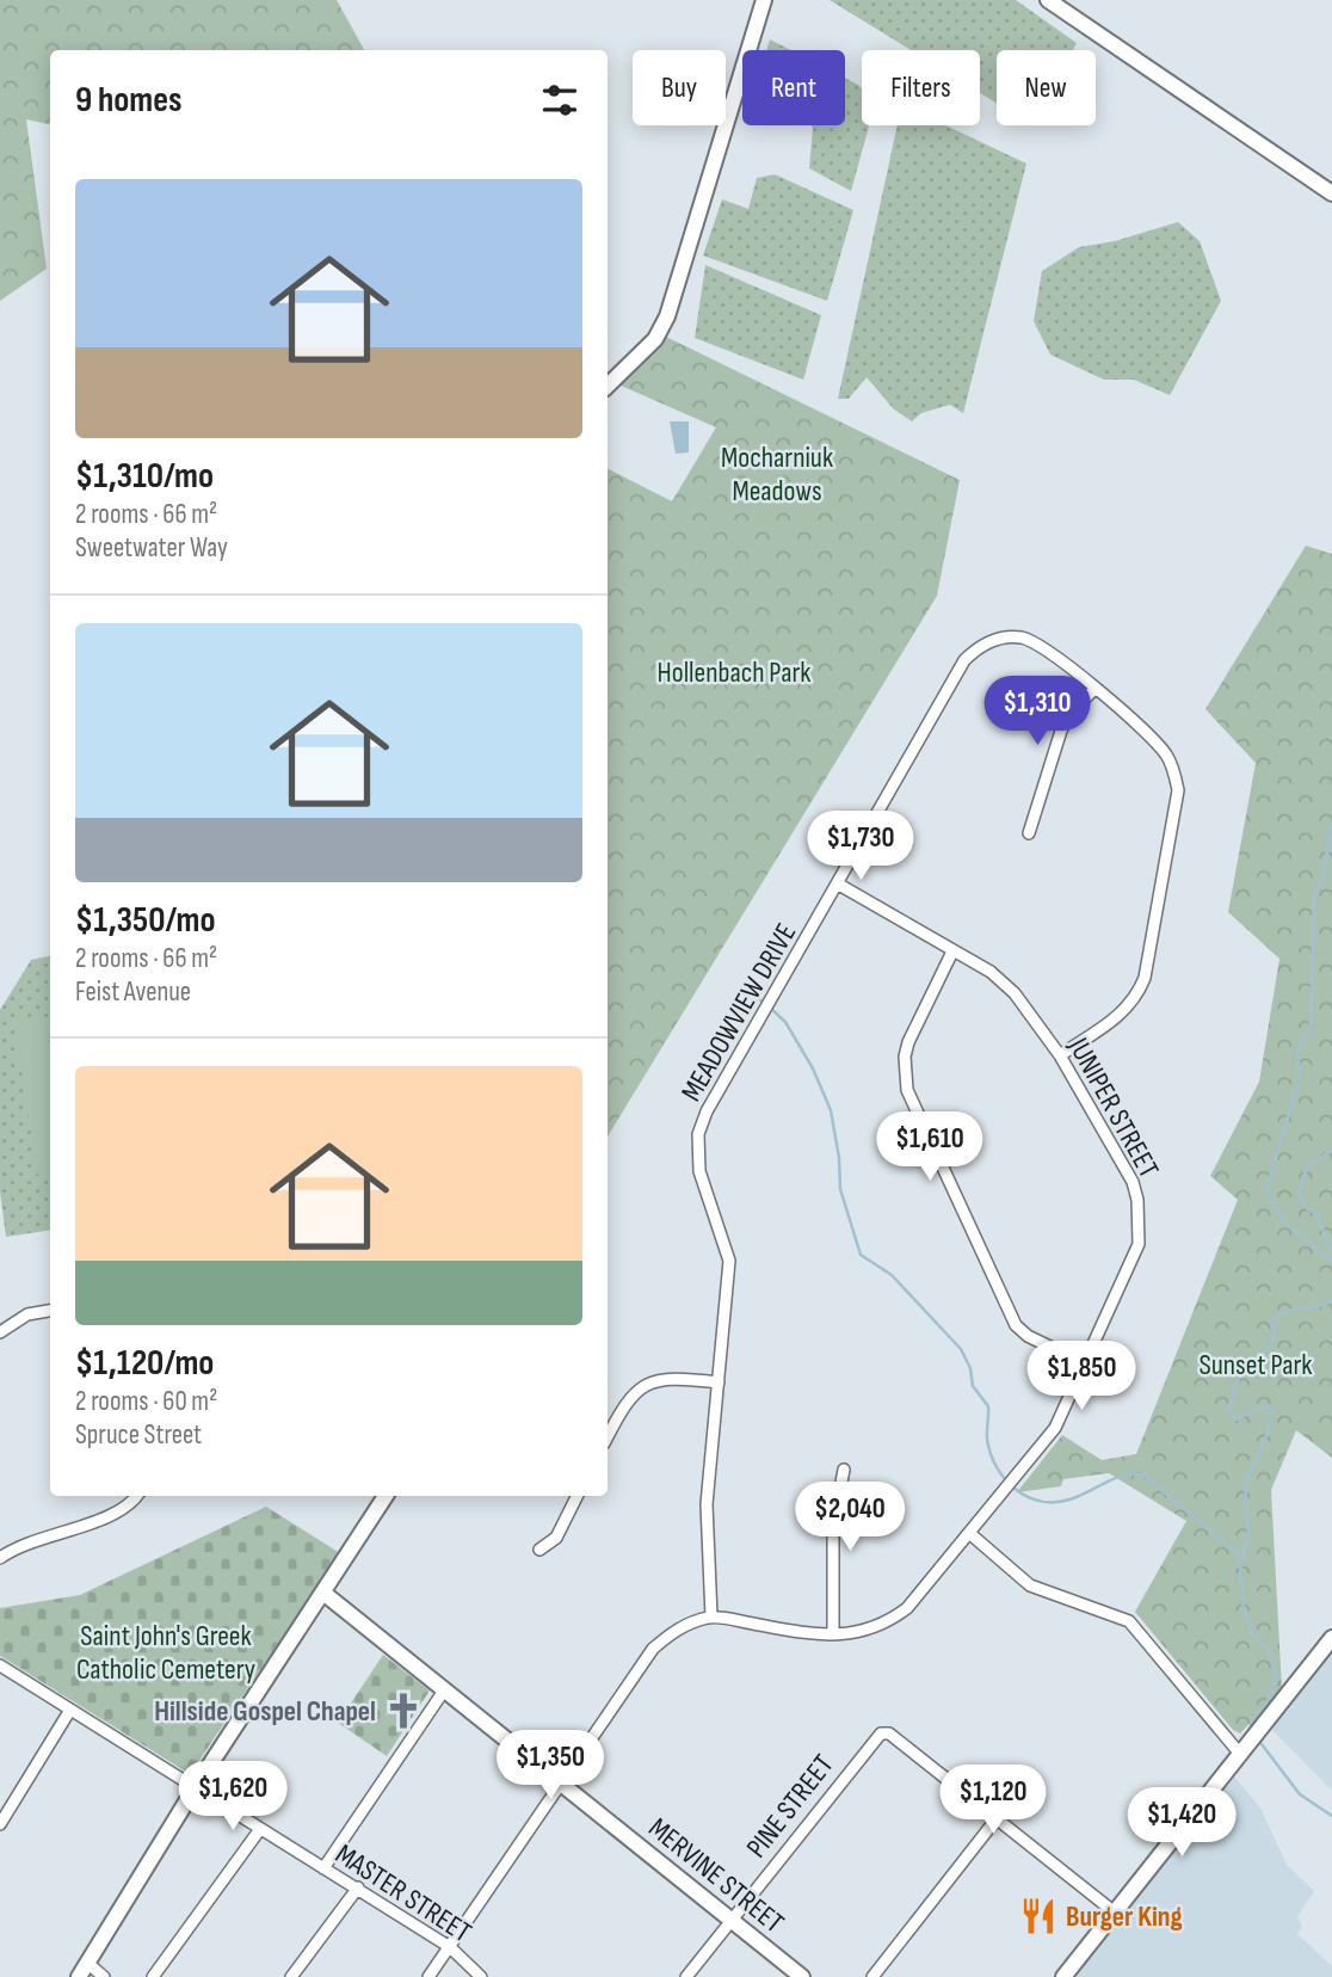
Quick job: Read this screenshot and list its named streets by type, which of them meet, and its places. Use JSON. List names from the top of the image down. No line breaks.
{"streets":{"street":["MEADOWVIEW DRIVE","JUNIPER STREET","PINE STREET","MERVINE STREET","MASTER STREET"]},"crossings":[["MEADOWVIEW DRIVE","JUNIPER STREET"],["PINE STREET","MERVINE STREET"]],"parks":["Mocharniuk Meadows","Hollenbach Park","Sunset Park","Saint John's Greek Catholic Cemetery"],"places":{"church":["Hillside Gospel Chapel"],"restaurant":["Burger King"]},"page":{"chip":["Buy","Rent","Filters","New"],"heading":"9 homes","list":[{"name":"$1,310/mo","note":"2 rooms · 66 m² · Sweetwater Way"},{"name":"$1,350/mo","note":"2 rooms · 66 m² · Feist Avenue"},{"name":"$1,120/mo","note":"2 rooms · 60 m² · Spruce Street"}],"price":["$1,310","$1,730","$1,610","$1,850","$2,040","$1,350","$1,620","$1,120","$1,420"]}}
